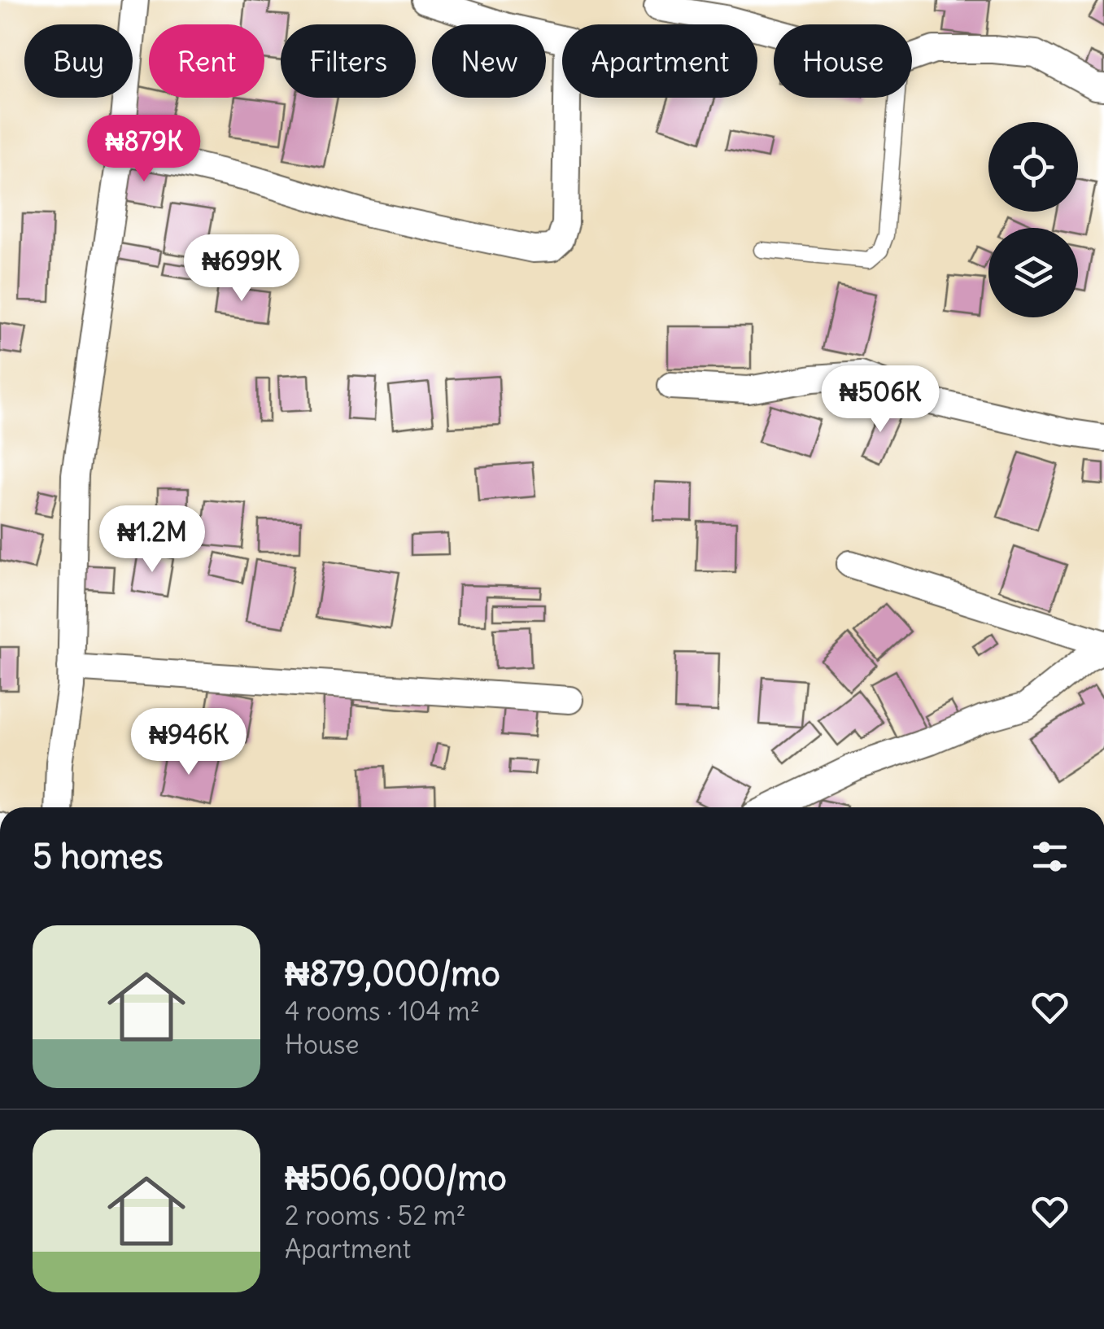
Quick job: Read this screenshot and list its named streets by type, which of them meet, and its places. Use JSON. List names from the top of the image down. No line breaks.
{"page":{"chip":["Buy","Rent","Filters","New","Apartment","House"],"price":["₦879K","₦699K","₦506K","₦1.2M","₦946K"],"heading":"5 homes","list":[{"name":"₦879,000/mo","note":"4 rooms · 104 m² · House"},{"name":"₦506,000/mo","note":"2 rooms · 52 m² · Apartment"}]}}
